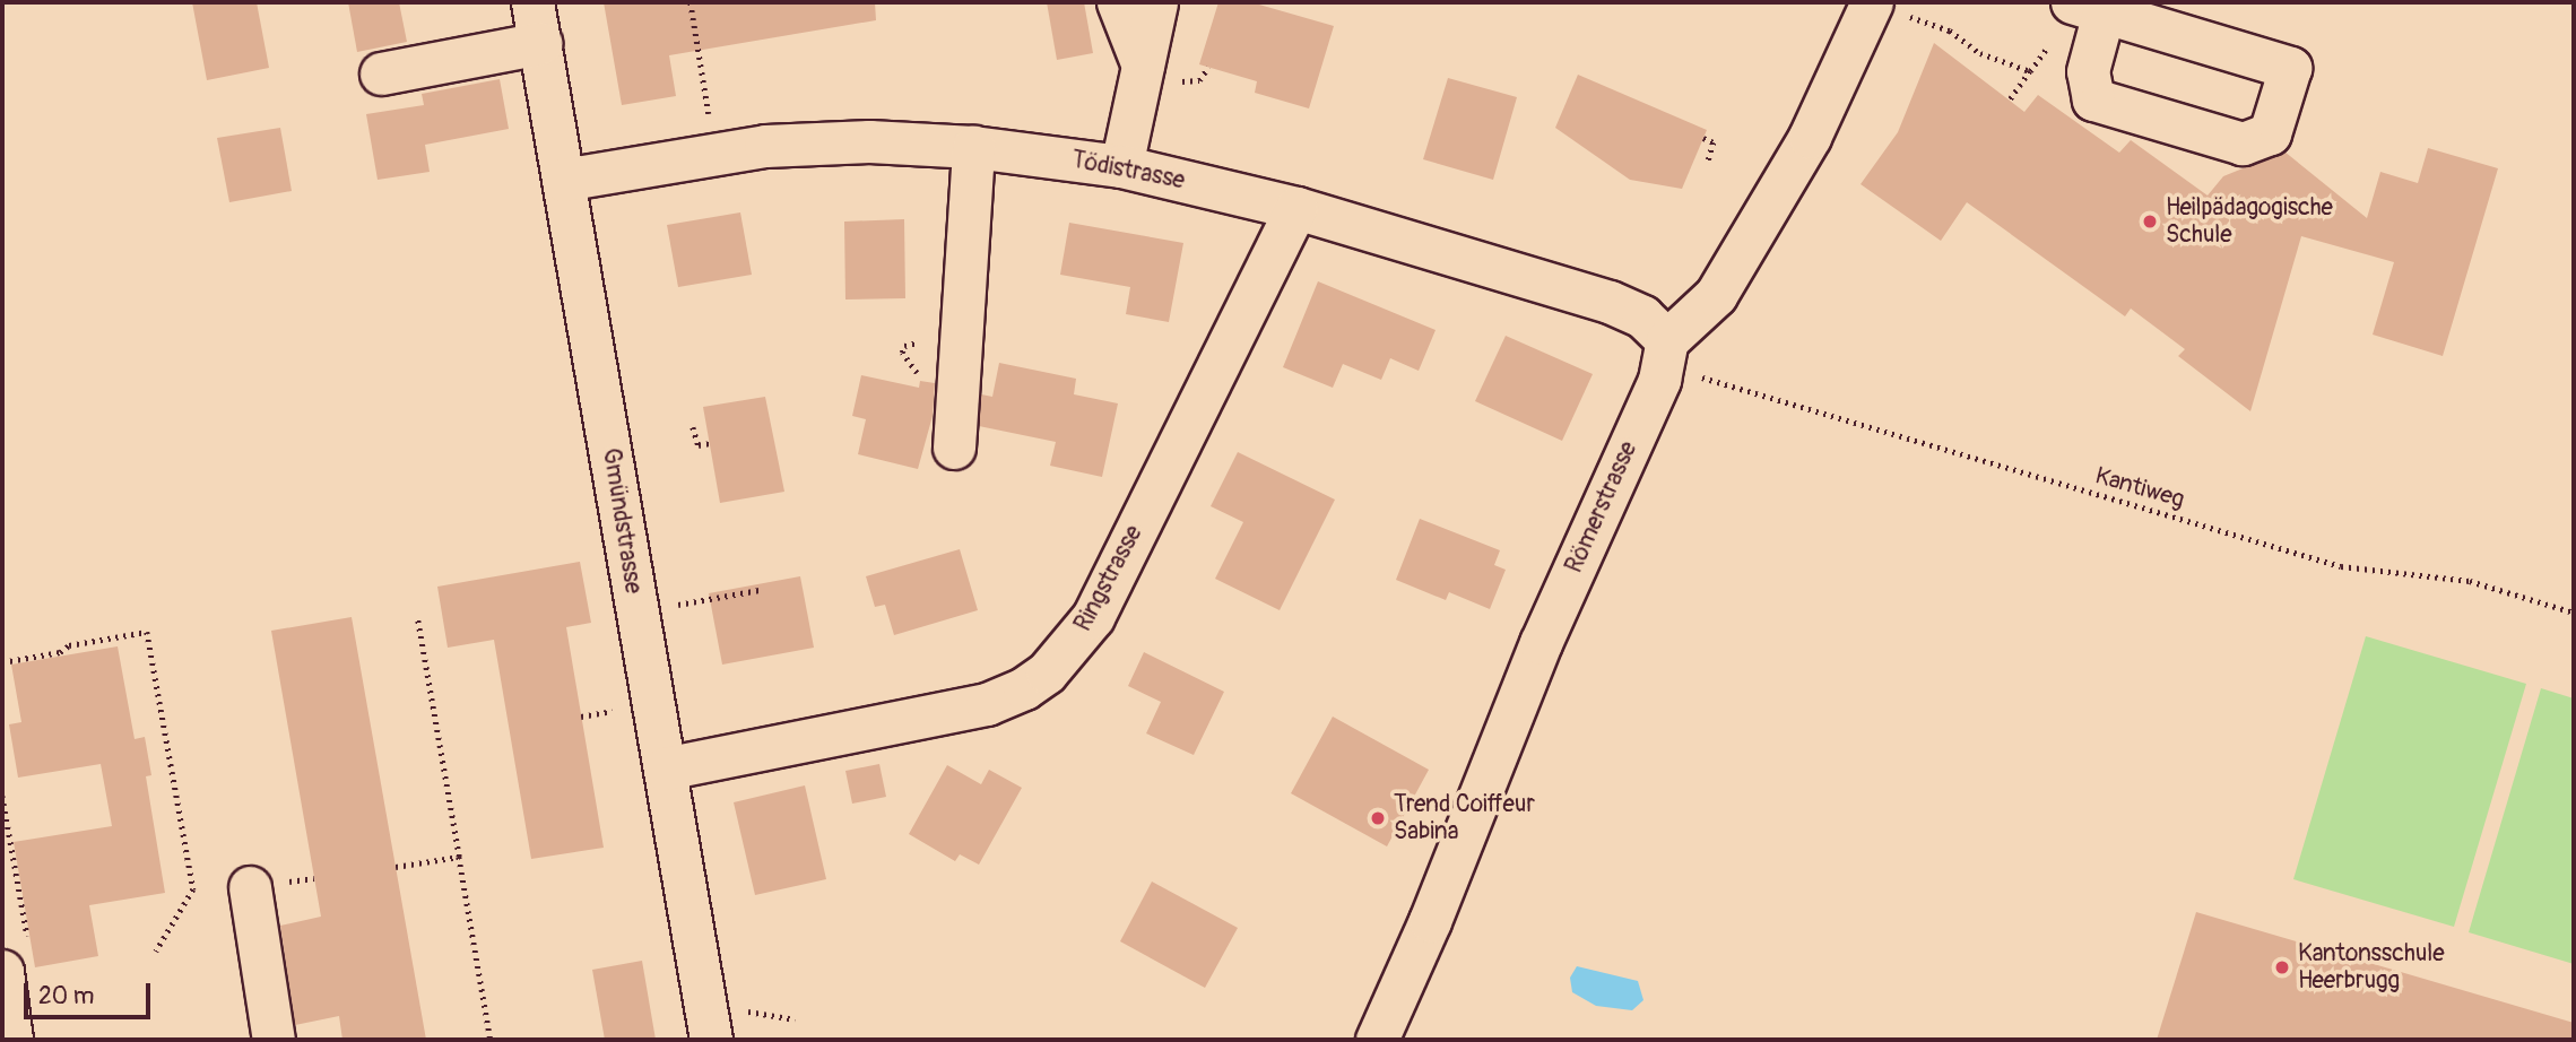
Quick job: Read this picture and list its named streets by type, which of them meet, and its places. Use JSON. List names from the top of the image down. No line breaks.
{"streets":{"street":["Tödistrasse","Römerstrasse","Gmündstrasse","Ringstrasse"],"path":["Kantiweg"]},"crossings":[["Tödistrasse","Römerstrasse"],["Tödistrasse","Gmündstrasse"],["Tödistrasse","Ringstrasse"],["Gmündstrasse","Ringstrasse"]],"places":["Heilpädagogische Schule","Trend Coiffeur Sabina","Kantonsschule Heerbrugg"],"scale_bar":"20 m"}
